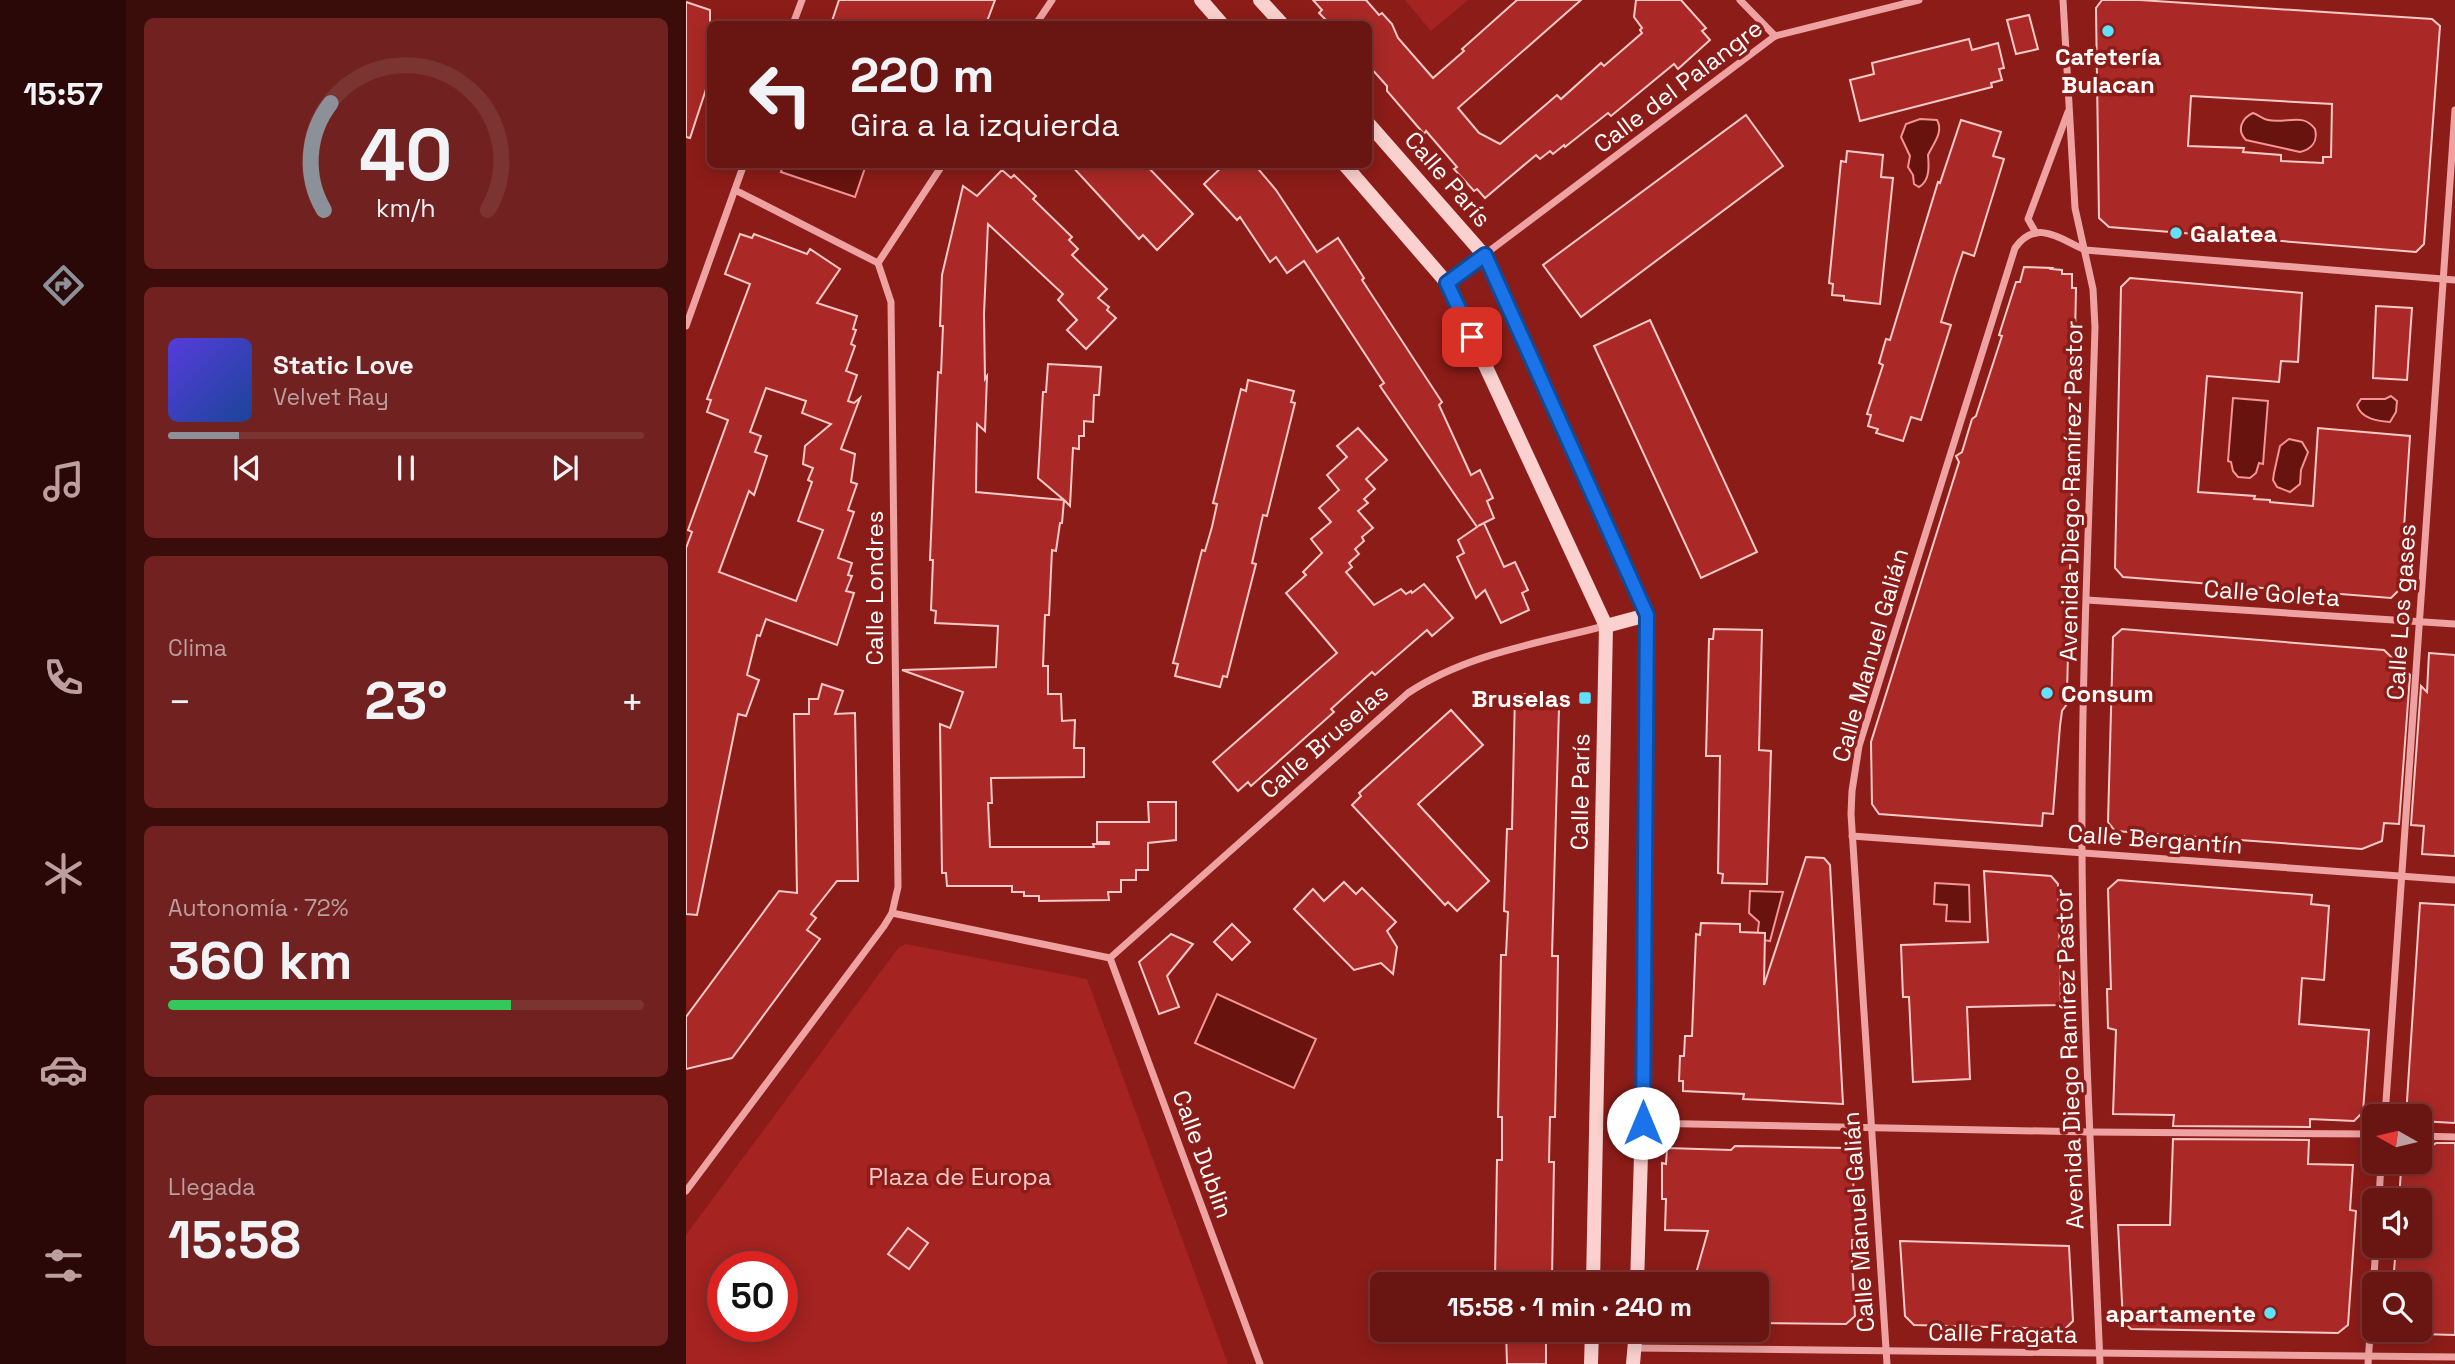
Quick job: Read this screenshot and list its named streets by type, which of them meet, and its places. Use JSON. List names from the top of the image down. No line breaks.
{"streets":{"main road":["Calle París"],"street":["Calle del Palangre","Avenida Diego Ramírez Pastor","Calle Londres","Calle Goleta","Calle Los gases","Calle Manuel Galián","Calle Bruselas","Calle Bergantín","Calle Dublin","Calle Fragata"]},"crossings":[["Calle del Palangre","Calle París"],["Calle París","Calle Bruselas"],["Avenida Diego Ramírez Pastor","Calle Goleta"],["Avenida Diego Ramírez Pastor","Calle Bergantín"],["Avenida Diego Ramírez Pastor","Calle Fragata"],["Calle Goleta","Calle Los gases"],["Calle Los gases","Calle Bergantín"],["Calle Manuel Galián","Calle Bergantín"],["Calle Manuel Galián","Calle Fragata"],["Calle Bruselas","Calle Dublin"]],"parks":["Plaza de Europa"],"places":{"other":["Cafetería Bulacan","Galatea","Consum","apartamente"],"transit":["Bruselas"]},"north":"left","page":{"tabs":"15:57","turn":["220 m","Gira a la izquierda"],"song":["Static Love","Velvet Ray"],"tile":["Clima",["Autonomía · 72%","360 km"],["Llegada","15:58"]],"heat":["−","23°","+"],"limit":"50","trip":"15:58 · 1 min · 240 m","gauge":["40","km/h"]}}
